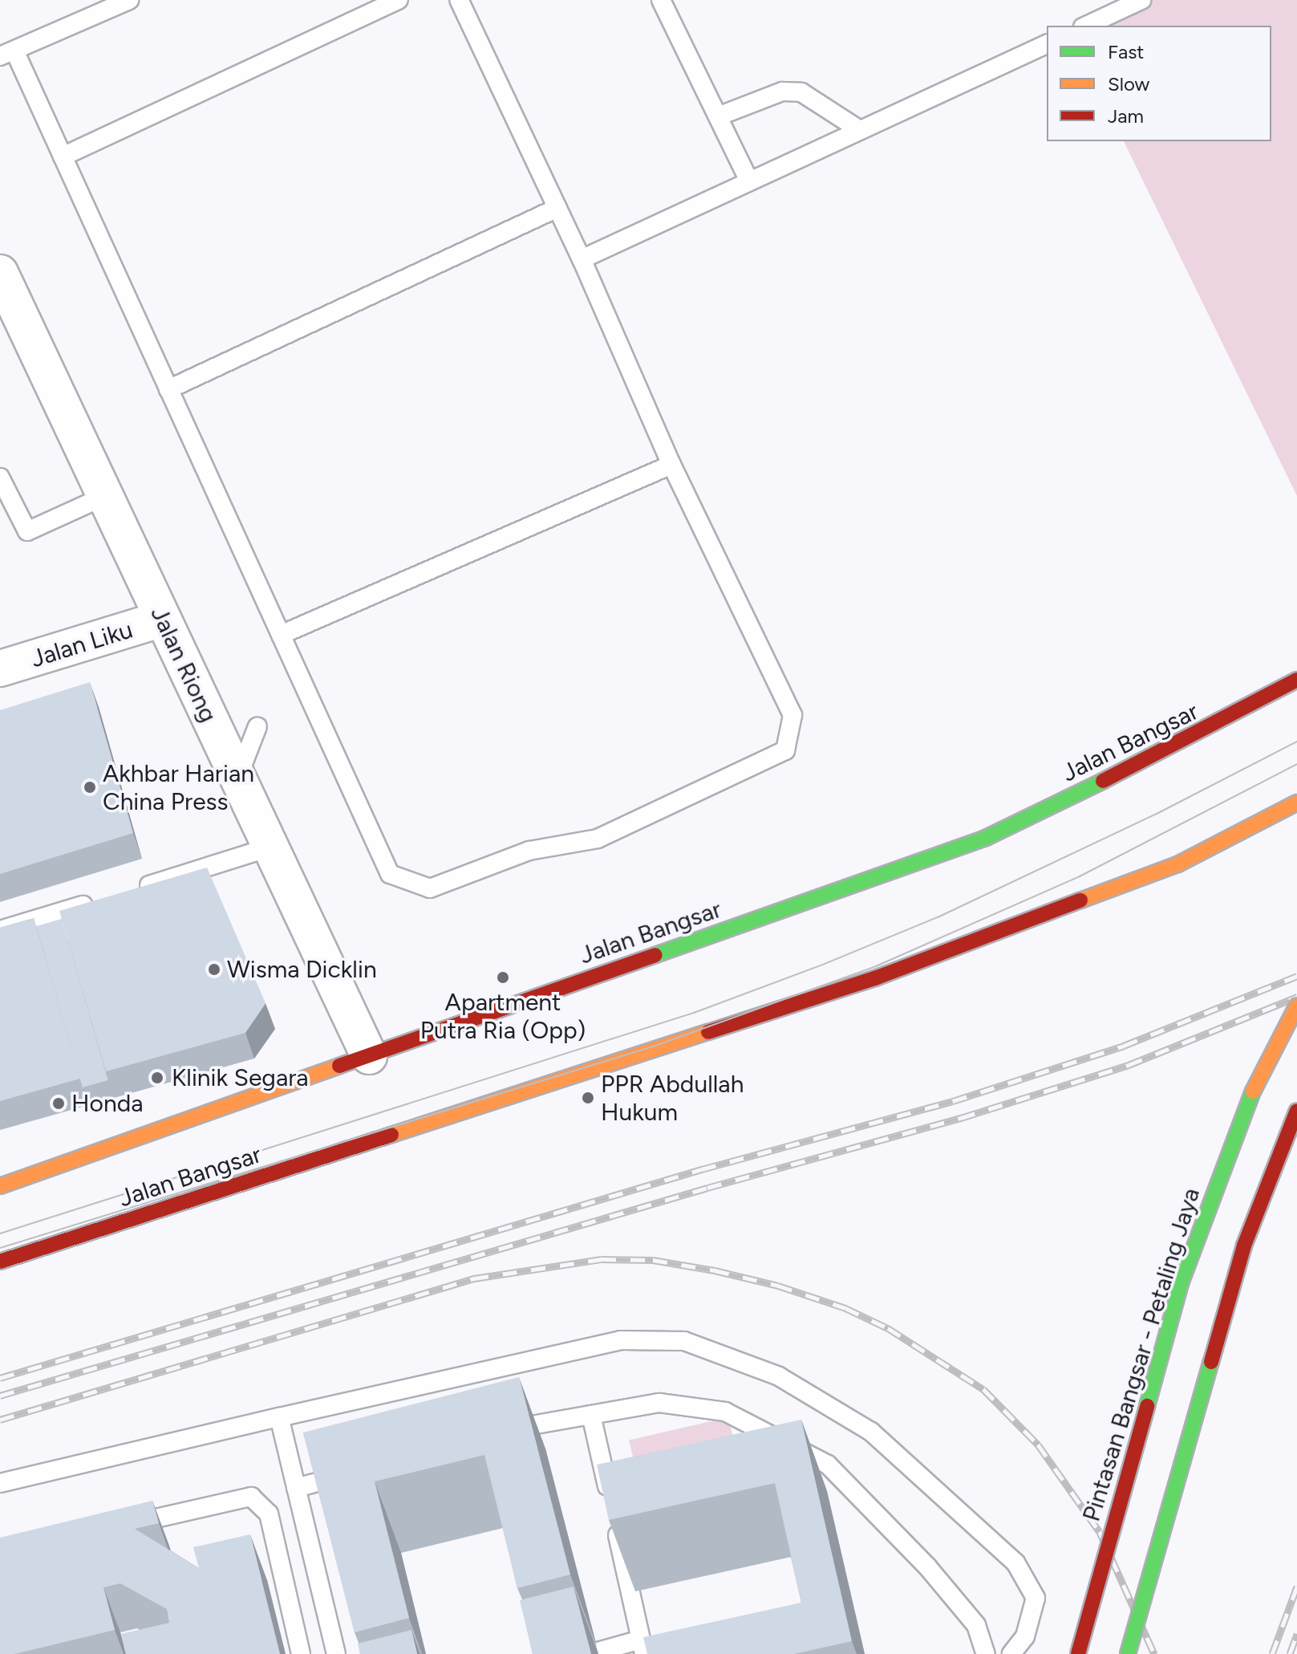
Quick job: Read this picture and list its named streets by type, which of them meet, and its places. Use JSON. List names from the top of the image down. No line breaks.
{"streets":{"main road":["Jalan Bangsar","Pintasan Bangsar - Petaling Jaya"],"street":["Jalan Liku","Jalan Riong"]},"crossings":[["Jalan Liku","Jalan Riong"],["Jalan Riong","Jalan Bangsar"]],"places":["Akhbar Harian China Press","Wisma Dicklin","Apartment Putra Ria (Opp)","Klinik Segara","PPR Abdullah Hukum","Honda"],"legend":["Fast","Slow","Jam"]}
